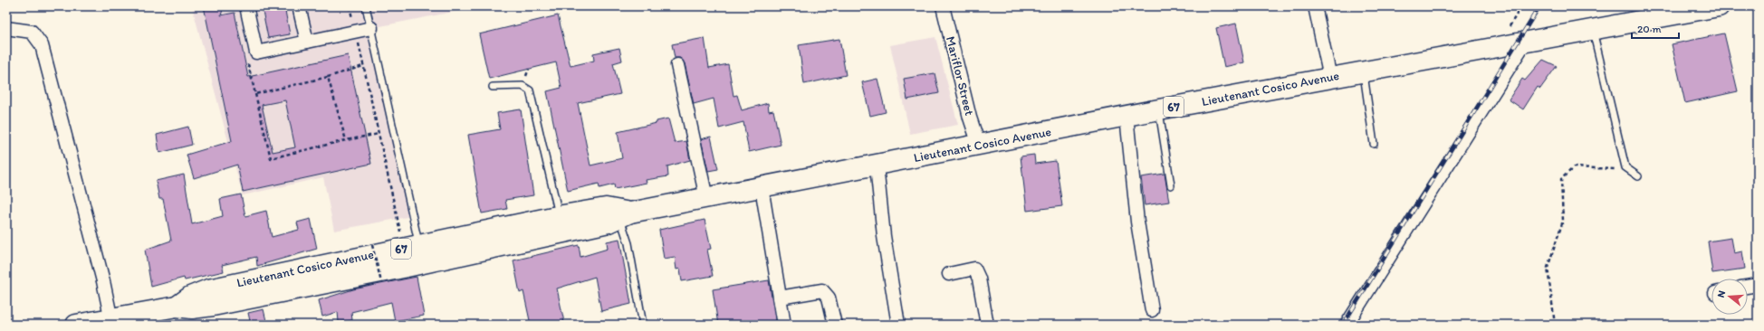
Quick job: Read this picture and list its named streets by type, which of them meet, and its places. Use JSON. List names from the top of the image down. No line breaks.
{"streets":{"main road":["Lieutenant Cosico Avenue","67"],"street":["Mariflor Street"]},"crossings":[["Mariflor Street","Lieutenant Cosico Avenue"]],"scale_bar":"20 m","north":"left"}
